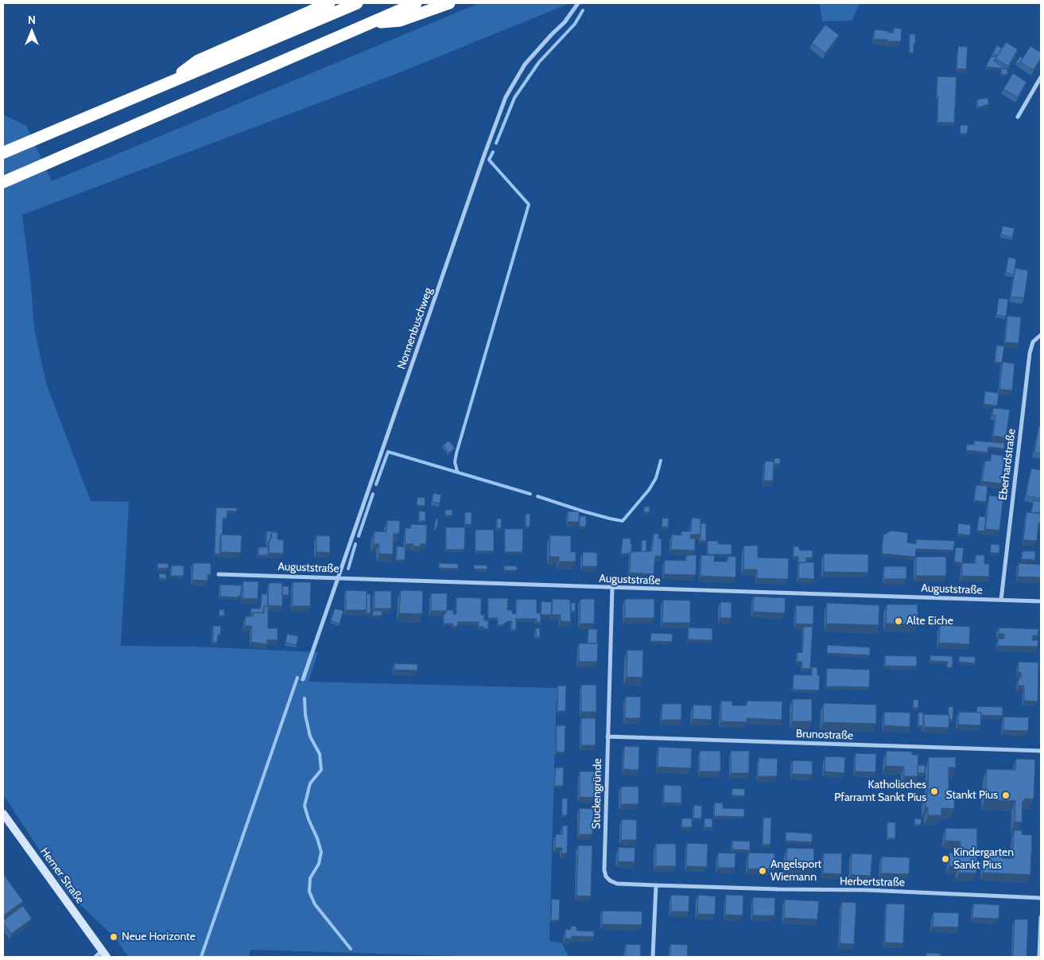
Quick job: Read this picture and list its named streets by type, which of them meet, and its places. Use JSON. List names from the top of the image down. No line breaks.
{"streets":{"main road":["Herner Straße"],"street":["Nonnenbuschweg","Eberhardstraße","Auguststraße","Brunostraße","Stuckengründe","Herbertstraße"]},"crossings":[["Nonnenbuschweg","Auguststraße"],["Eberhardstraße","Auguststraße"],["Auguststraße","Stuckengründe"],["Brunostraße","Stuckengründe"],["Stuckengründe","Herbertstraße"]],"places":["Alte Eiche","Katholisches Pfarramt Sankt Pius","Stankt Pius","Kindergarten Sankt Pius","Angelsport Wiemann","Neue Horizonte"],"north":"top"}
